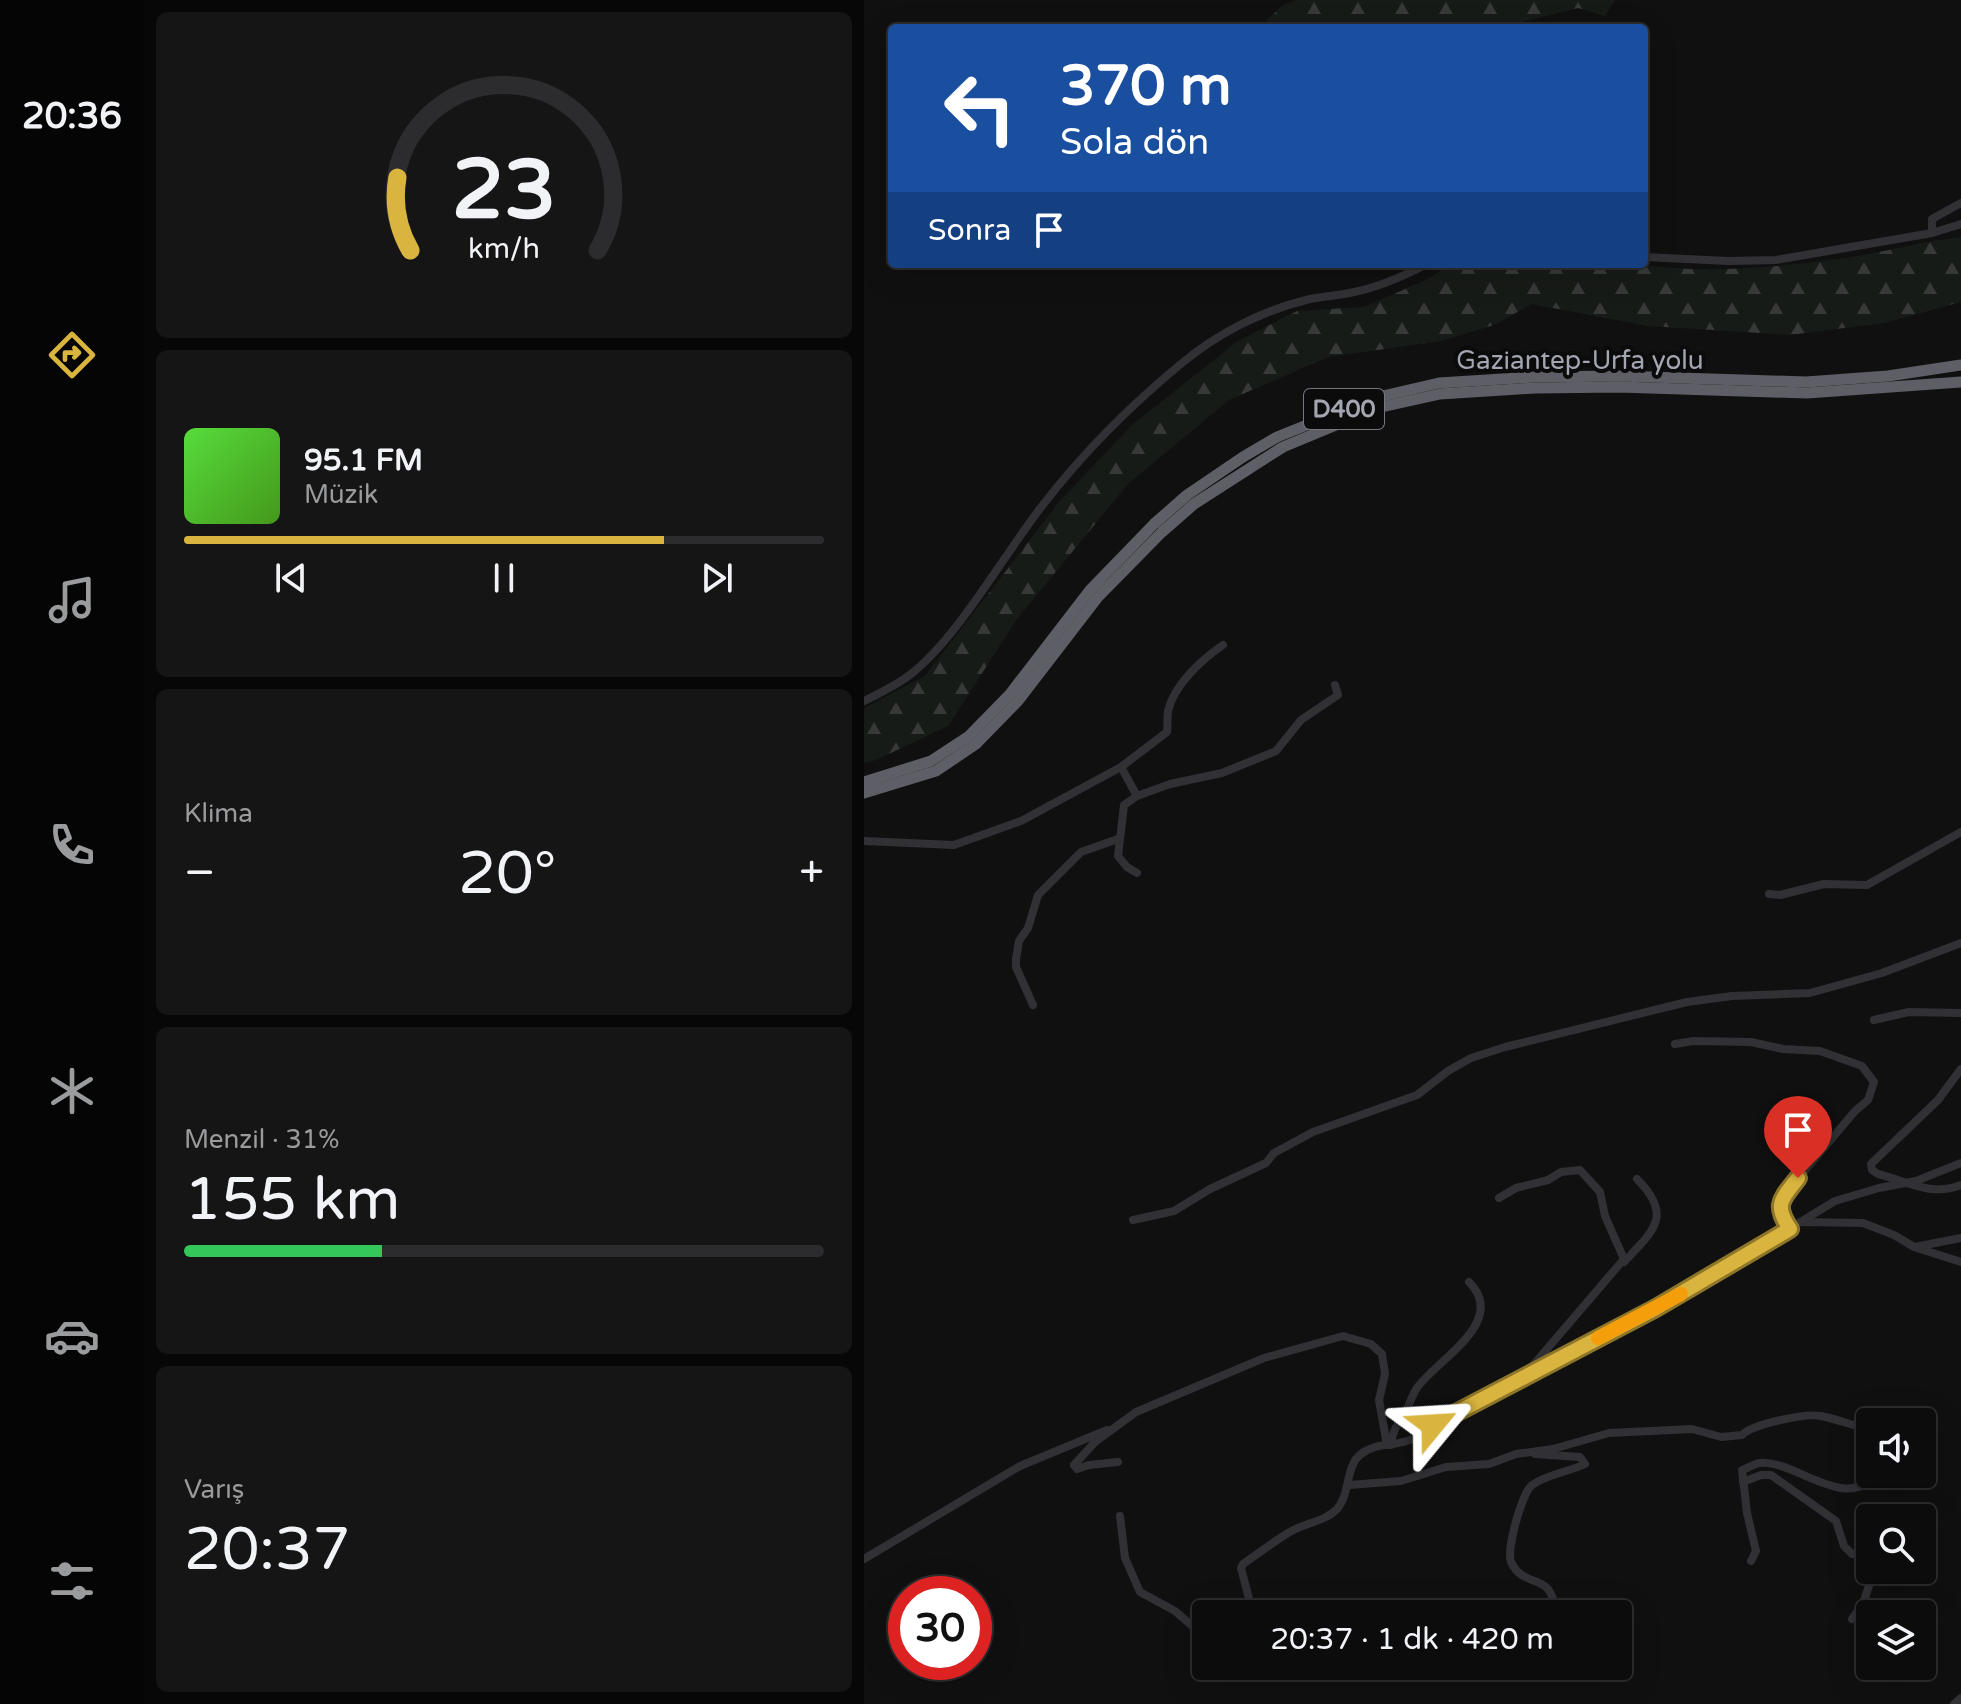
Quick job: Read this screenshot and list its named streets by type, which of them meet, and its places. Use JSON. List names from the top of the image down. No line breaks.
{"streets":{"highway":["Gaziantep-Urfa yolu","D400"]},"page":{"tabs":"20:36","turn":["370 m","Sola dön"],"then":"Sonra","song":["95.1 FM","Müzik"],"tile":["Klima",["Menzil · 31%","155 km"],["Varış","20:37"]],"heat":["−","20°","+"],"limit":"30","trip":"20:37 · 1 dk · 420 m","gauge":["23","km/h"]}}
